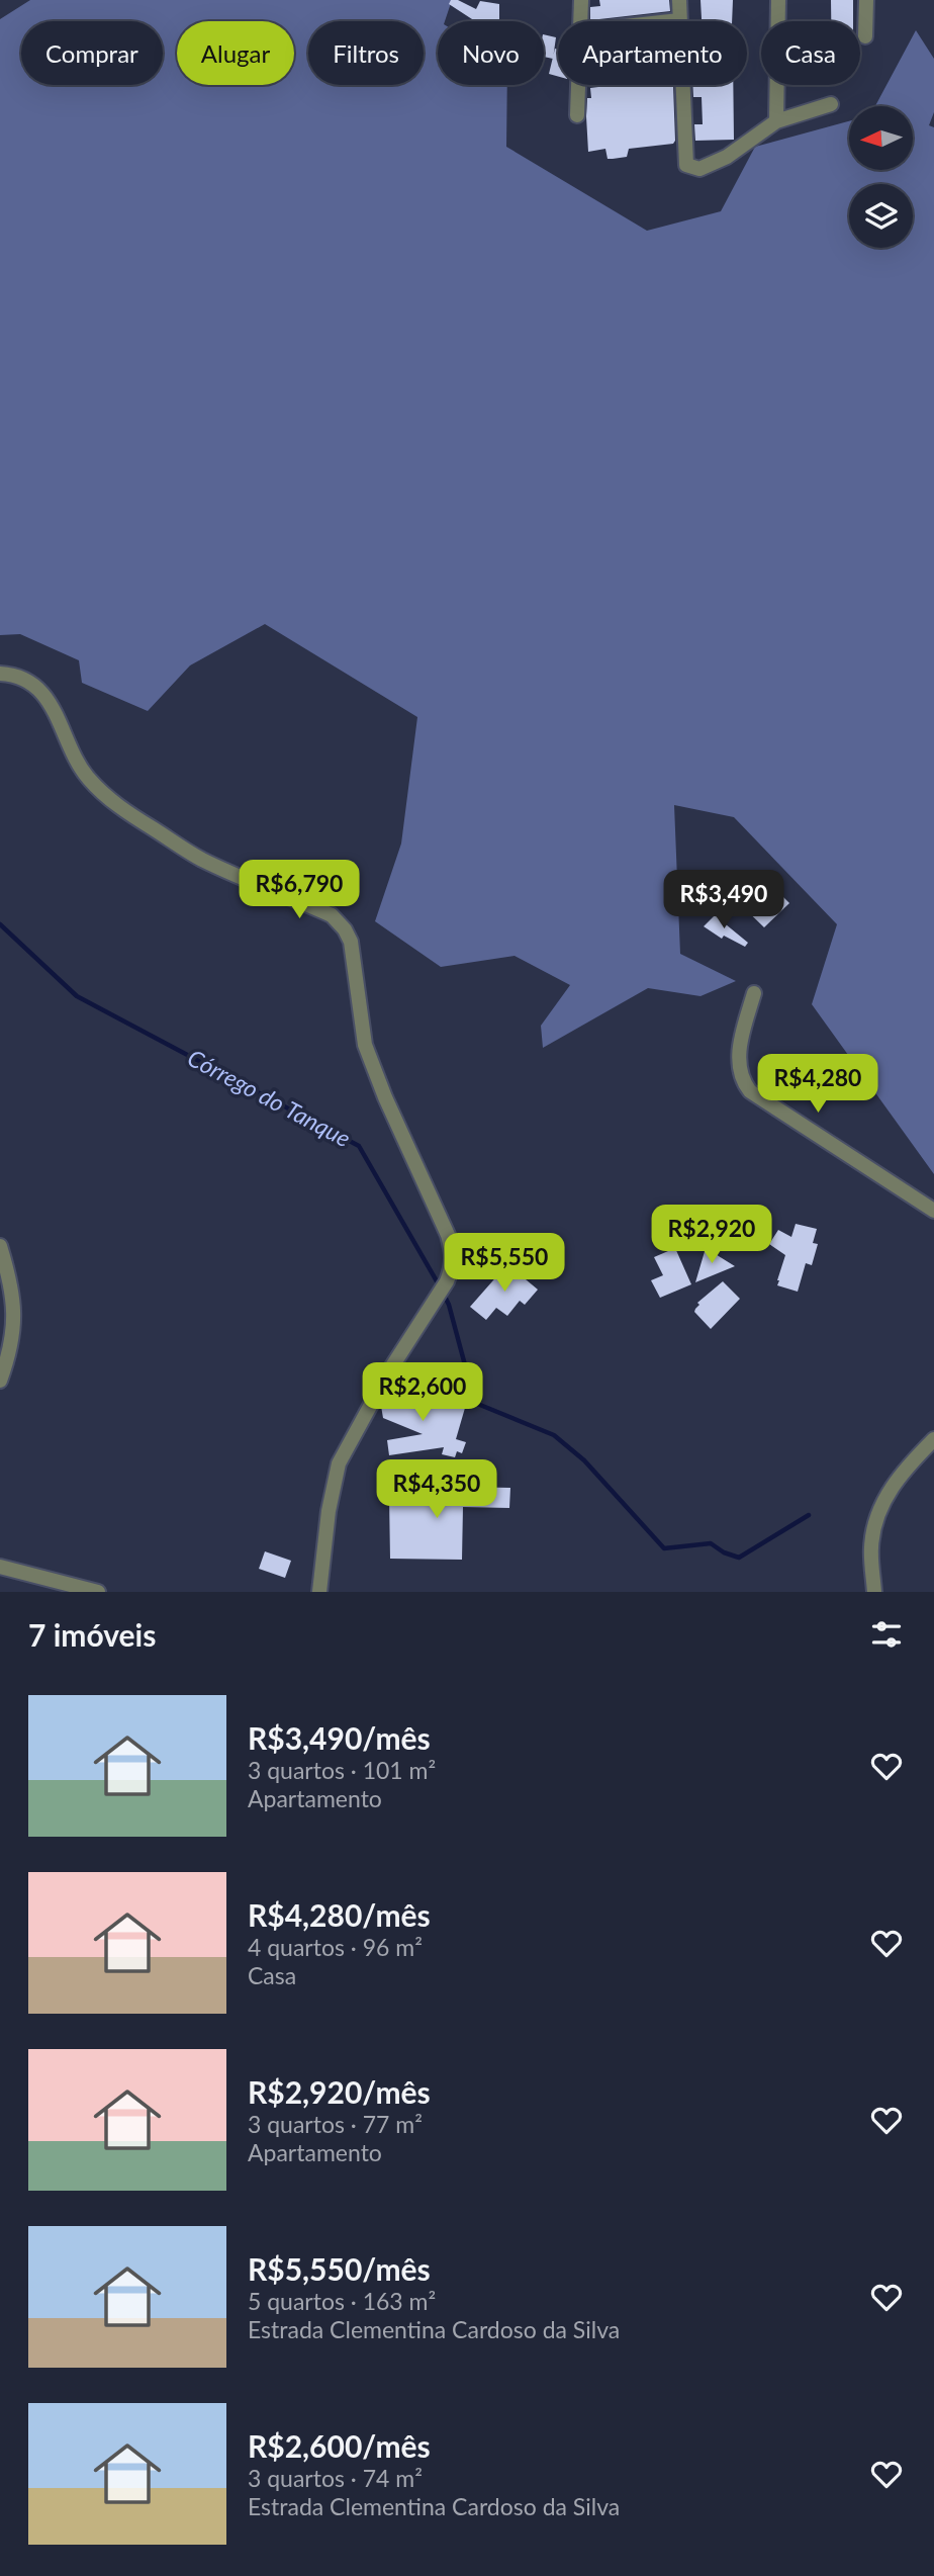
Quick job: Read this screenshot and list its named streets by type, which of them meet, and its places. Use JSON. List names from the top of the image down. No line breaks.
{"water":["Córrego do Tanque"],"north":"left","page":{"chip":["Comprar","Alugar","Filtros","Novo","Apartamento","Casa"],"price":["R$6,790","R$3,490","R$4,280","R$2,920","R$5,550","R$2,600","R$4,350"],"heading":"7 imóveis","list":[{"name":"R$3,490/mês","note":"3 quartos · 101 m² · Apartamento"},{"name":"R$4,280/mês","note":"4 quartos · 96 m² · Casa"},{"name":"R$2,920/mês","note":"3 quartos · 77 m² · Apartamento"},{"name":"R$5,550/mês","note":"5 quartos · 163 m² · Estrada Clementina Cardoso da Silva"},{"name":"R$2,600/mês","note":"3 quartos · 74 m² · Estrada Clementina Cardoso da Silva"}]}}
